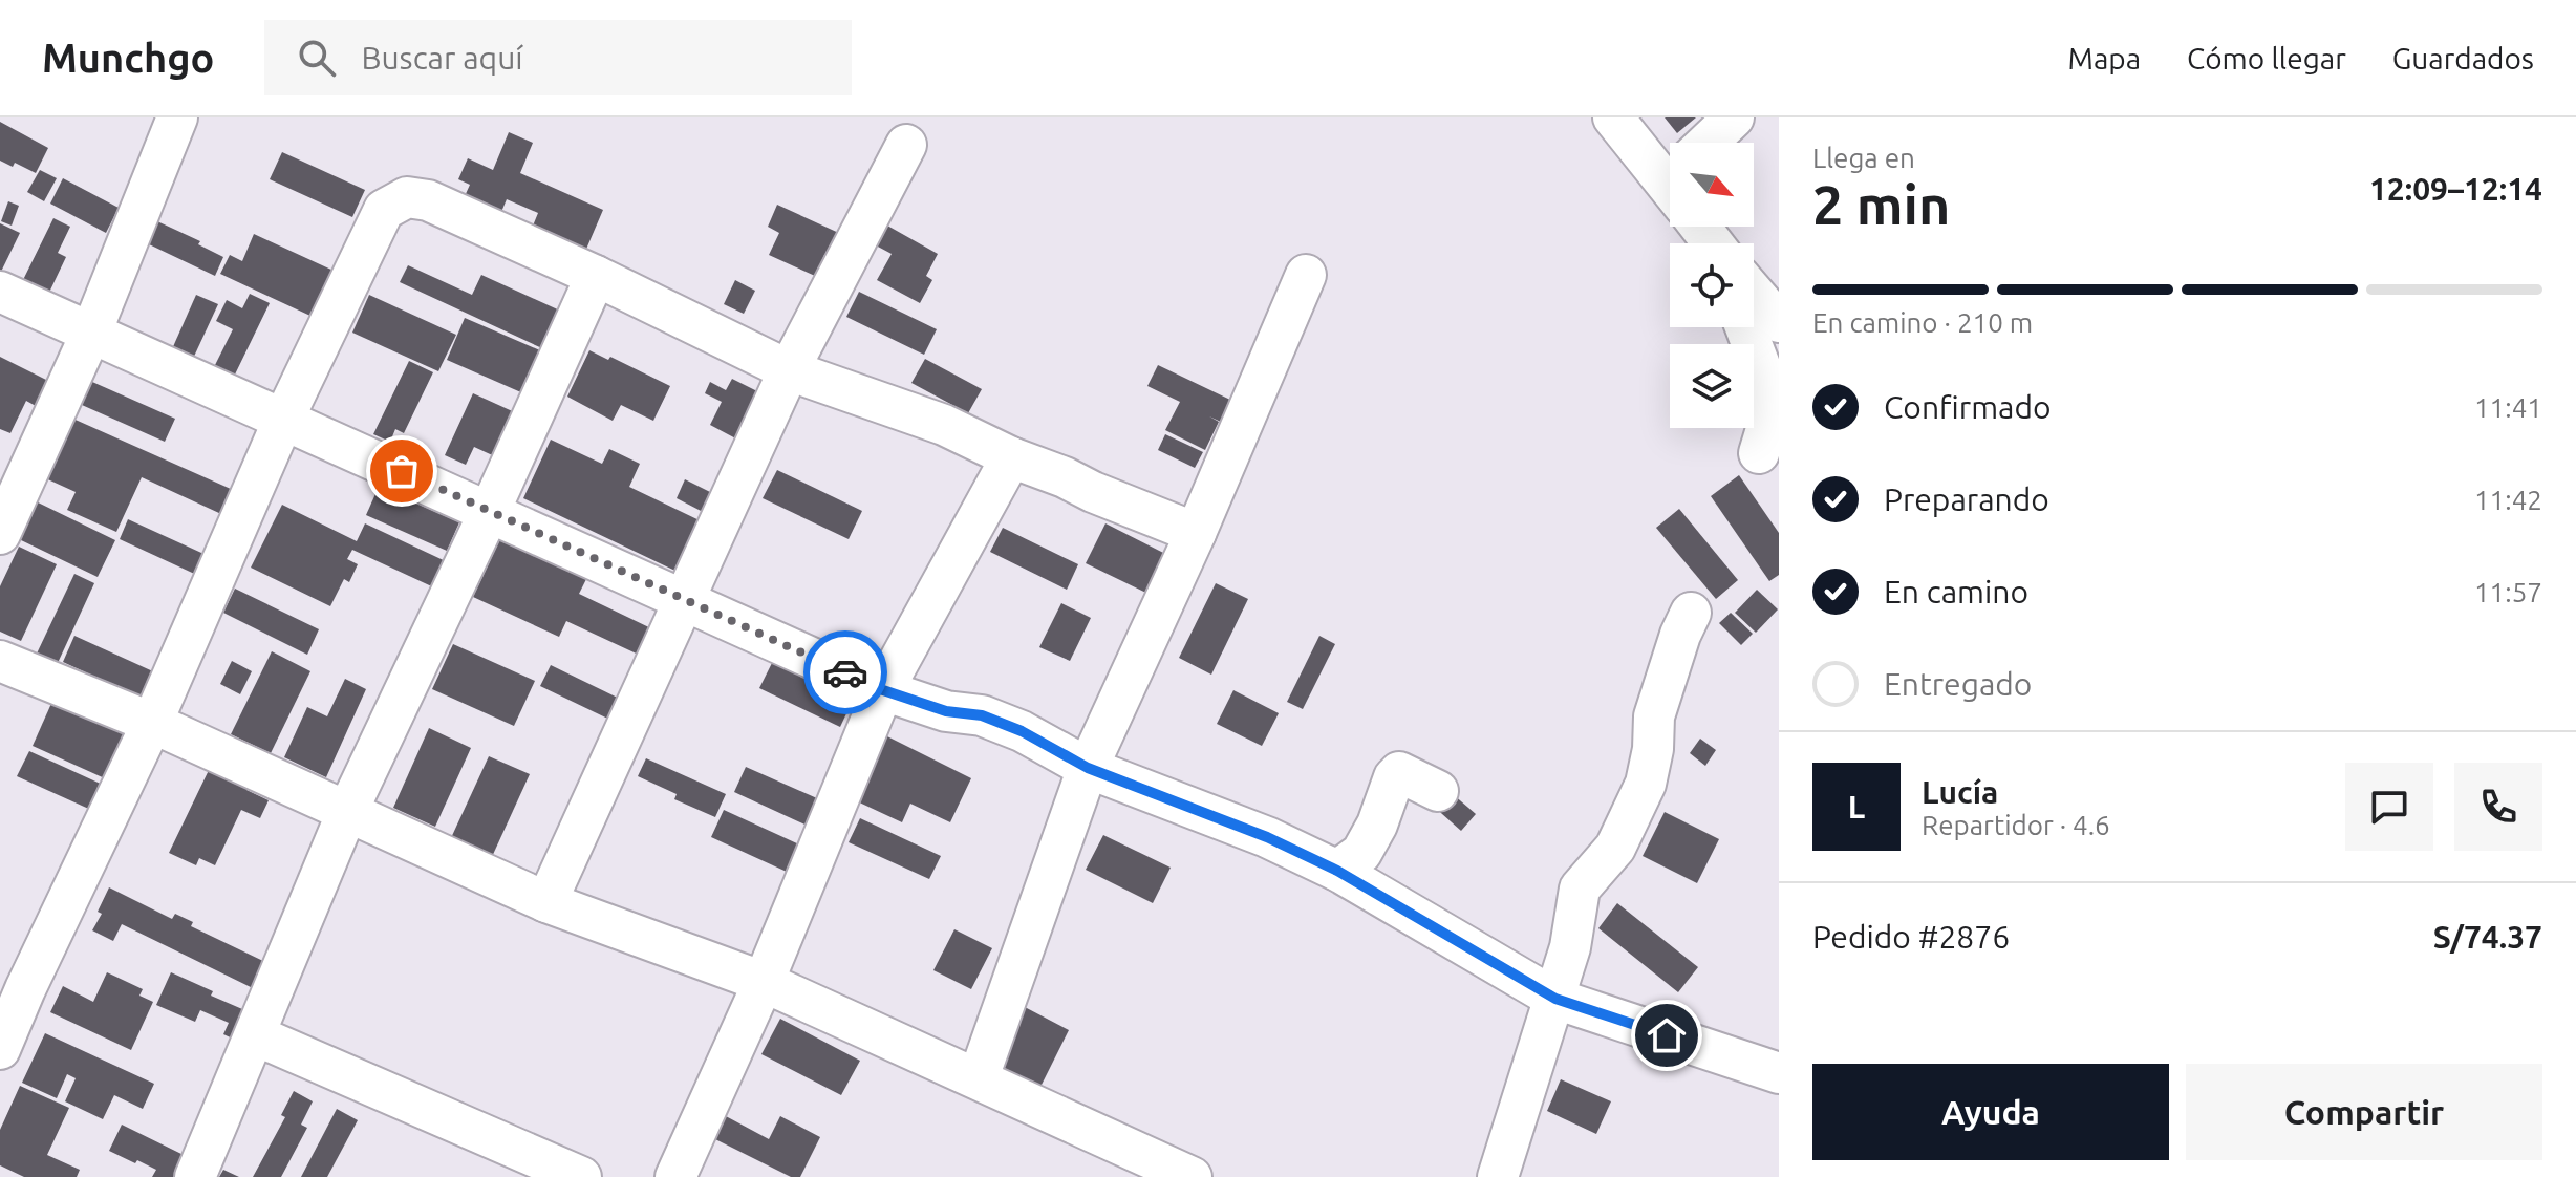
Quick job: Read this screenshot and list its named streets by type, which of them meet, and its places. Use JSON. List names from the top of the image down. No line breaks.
{"north":"bottom right","page":{"header":"Munchgo","search":"Buscar aquí","nav":["Mapa","Cómo llegar","Guardados"],"heading":["2 min","Llega en","12:09–12:14"],"panel":["Lucía","Repartidor · 4.6","Pedido #2876","S/74.37"],"bar":"En camino · 210 m","list":[["Confirmado","11:41"],["Preparando","11:42"],["En camino","11:57"],"Entregado"],"round":"L","buttons":["Ayuda","Compartir"]}}
